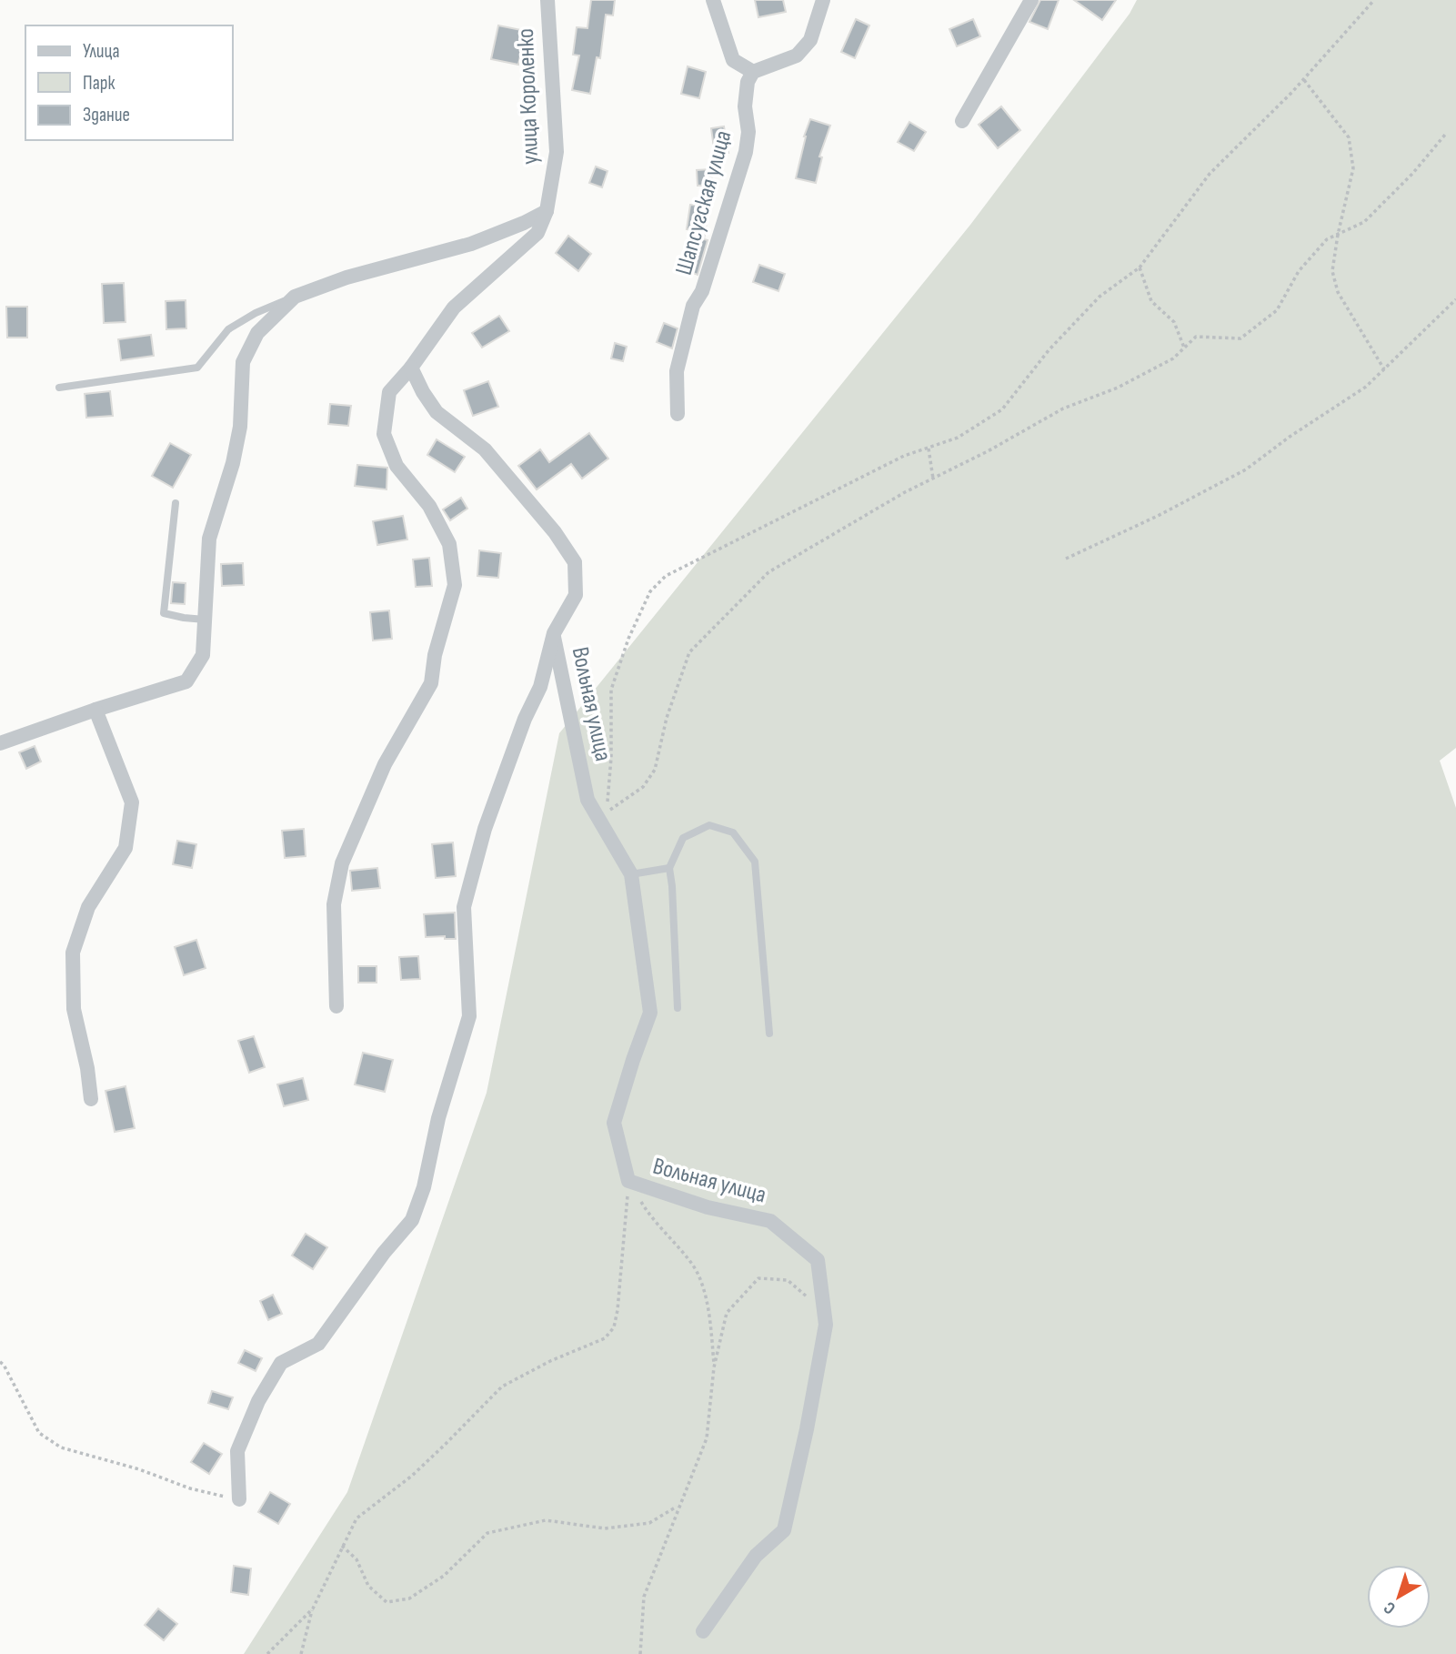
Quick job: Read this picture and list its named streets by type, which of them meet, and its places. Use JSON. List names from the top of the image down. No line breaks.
{"streets":{"street":["улица Короленко","Шапсугская улица","Вольная улица"]},"crossings":[["улица Короленко","Вольная улица"]],"legend":["Улица","Парк","Здание"],"north":"bottom left"}
